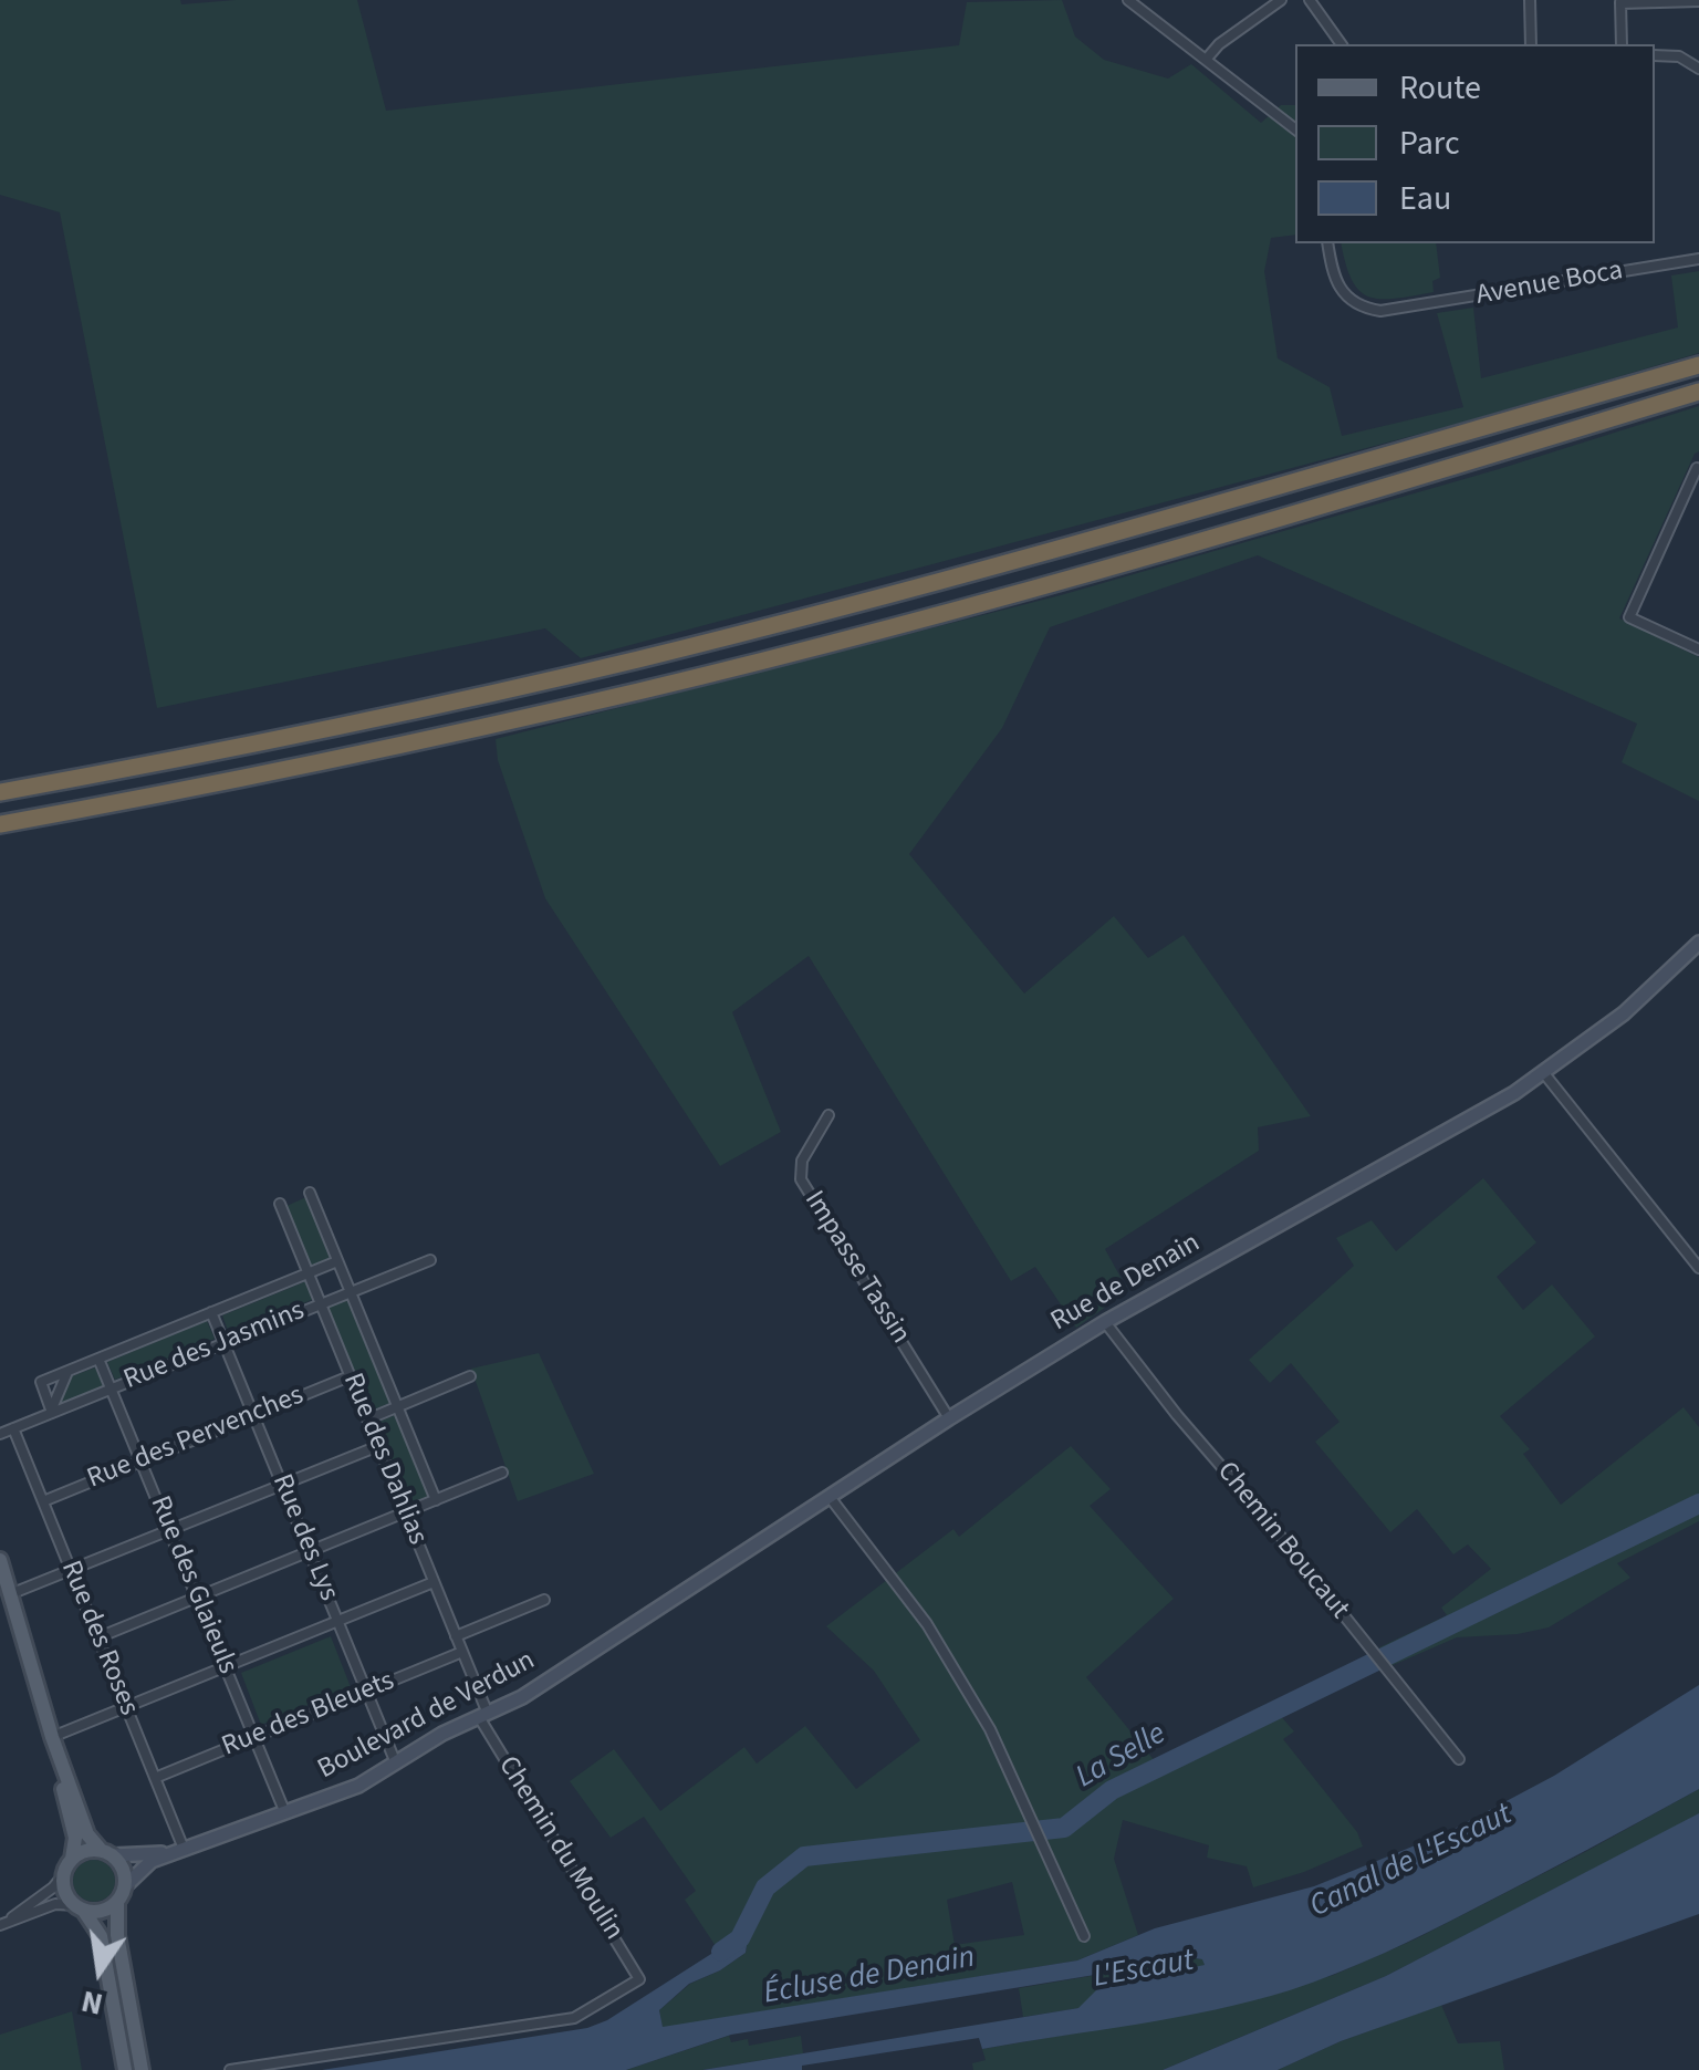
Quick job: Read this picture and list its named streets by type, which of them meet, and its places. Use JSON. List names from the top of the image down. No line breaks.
{"streets":{"street":["Avenue Boca","Impasse Tassin","Rue de Denain","Rue des Jasmins","Rue des Pervenches","Rue des Dahlias","Rue des Lys","Chemin Boucaut","Rue des Glaieuls","Rue des Roses","Rue des Bleuets","Boulevard de Verdun","Chemin du Moulin"]},"crossings":[["Impasse Tassin","Rue de Denain"],["Rue de Denain","Chemin Boucaut"],["Rue de Denain","Boulevard de Verdun"],["Rue des Jasmins","Rue des Dahlias"],["Rue des Jasmins","Rue des Lys"],["Rue des Jasmins","Rue des Glaieuls"],["Rue des Jasmins","Rue des Roses"],["Rue des Pervenches","Rue des Dahlias"],["Rue des Pervenches","Rue des Lys"],["Rue des Pervenches","Rue des Glaieuls"],["Rue des Pervenches","Rue des Roses"],["Rue des Dahlias","Rue des Bleuets"],["Rue des Dahlias","Boulevard de Verdun"],["Rue des Dahlias","Chemin du Moulin"],["Rue des Lys","Rue des Bleuets"],["Rue des Lys","Boulevard de Verdun"],["Rue des Glaieuls","Rue des Bleuets"],["Rue des Glaieuls","Boulevard de Verdun"],["Rue des Roses","Rue des Bleuets"],["Rue des Roses","Boulevard de Verdun"],["Boulevard de Verdun","Chemin du Moulin"]],"water":["La Selle","Canal de L'Escaut","L'Escaut","Écluse de Denain"],"legend":["Route","Parc","Eau"],"north":"bottom"}
